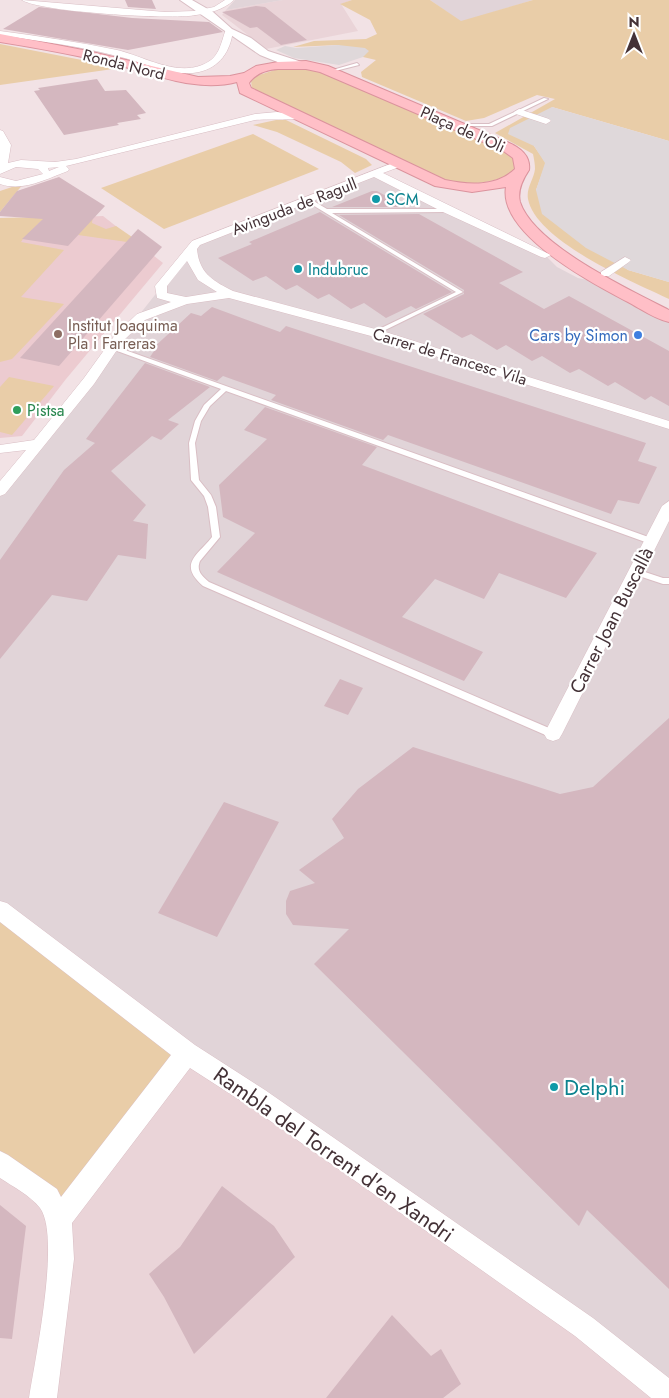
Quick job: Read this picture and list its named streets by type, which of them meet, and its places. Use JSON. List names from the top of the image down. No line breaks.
{"streets":{"main road":["Ronda Nord","Plaça de l'Oli"],"street":["Avinguda de Ragull","Carrer de Francesc Vila","Carrer Joan Buscallà","Rambla del Torrent d'en Xandri"]},"crossings":[["Ronda Nord","Plaça de l'Oli"],["Plaça de l'Oli","Avinguda de Ragull"]],"places":["SCM","Indubruc","Institut Joaquima Pla i Farreras","Cars by Simon","Pistsa","Delphi"],"north":"top"}
